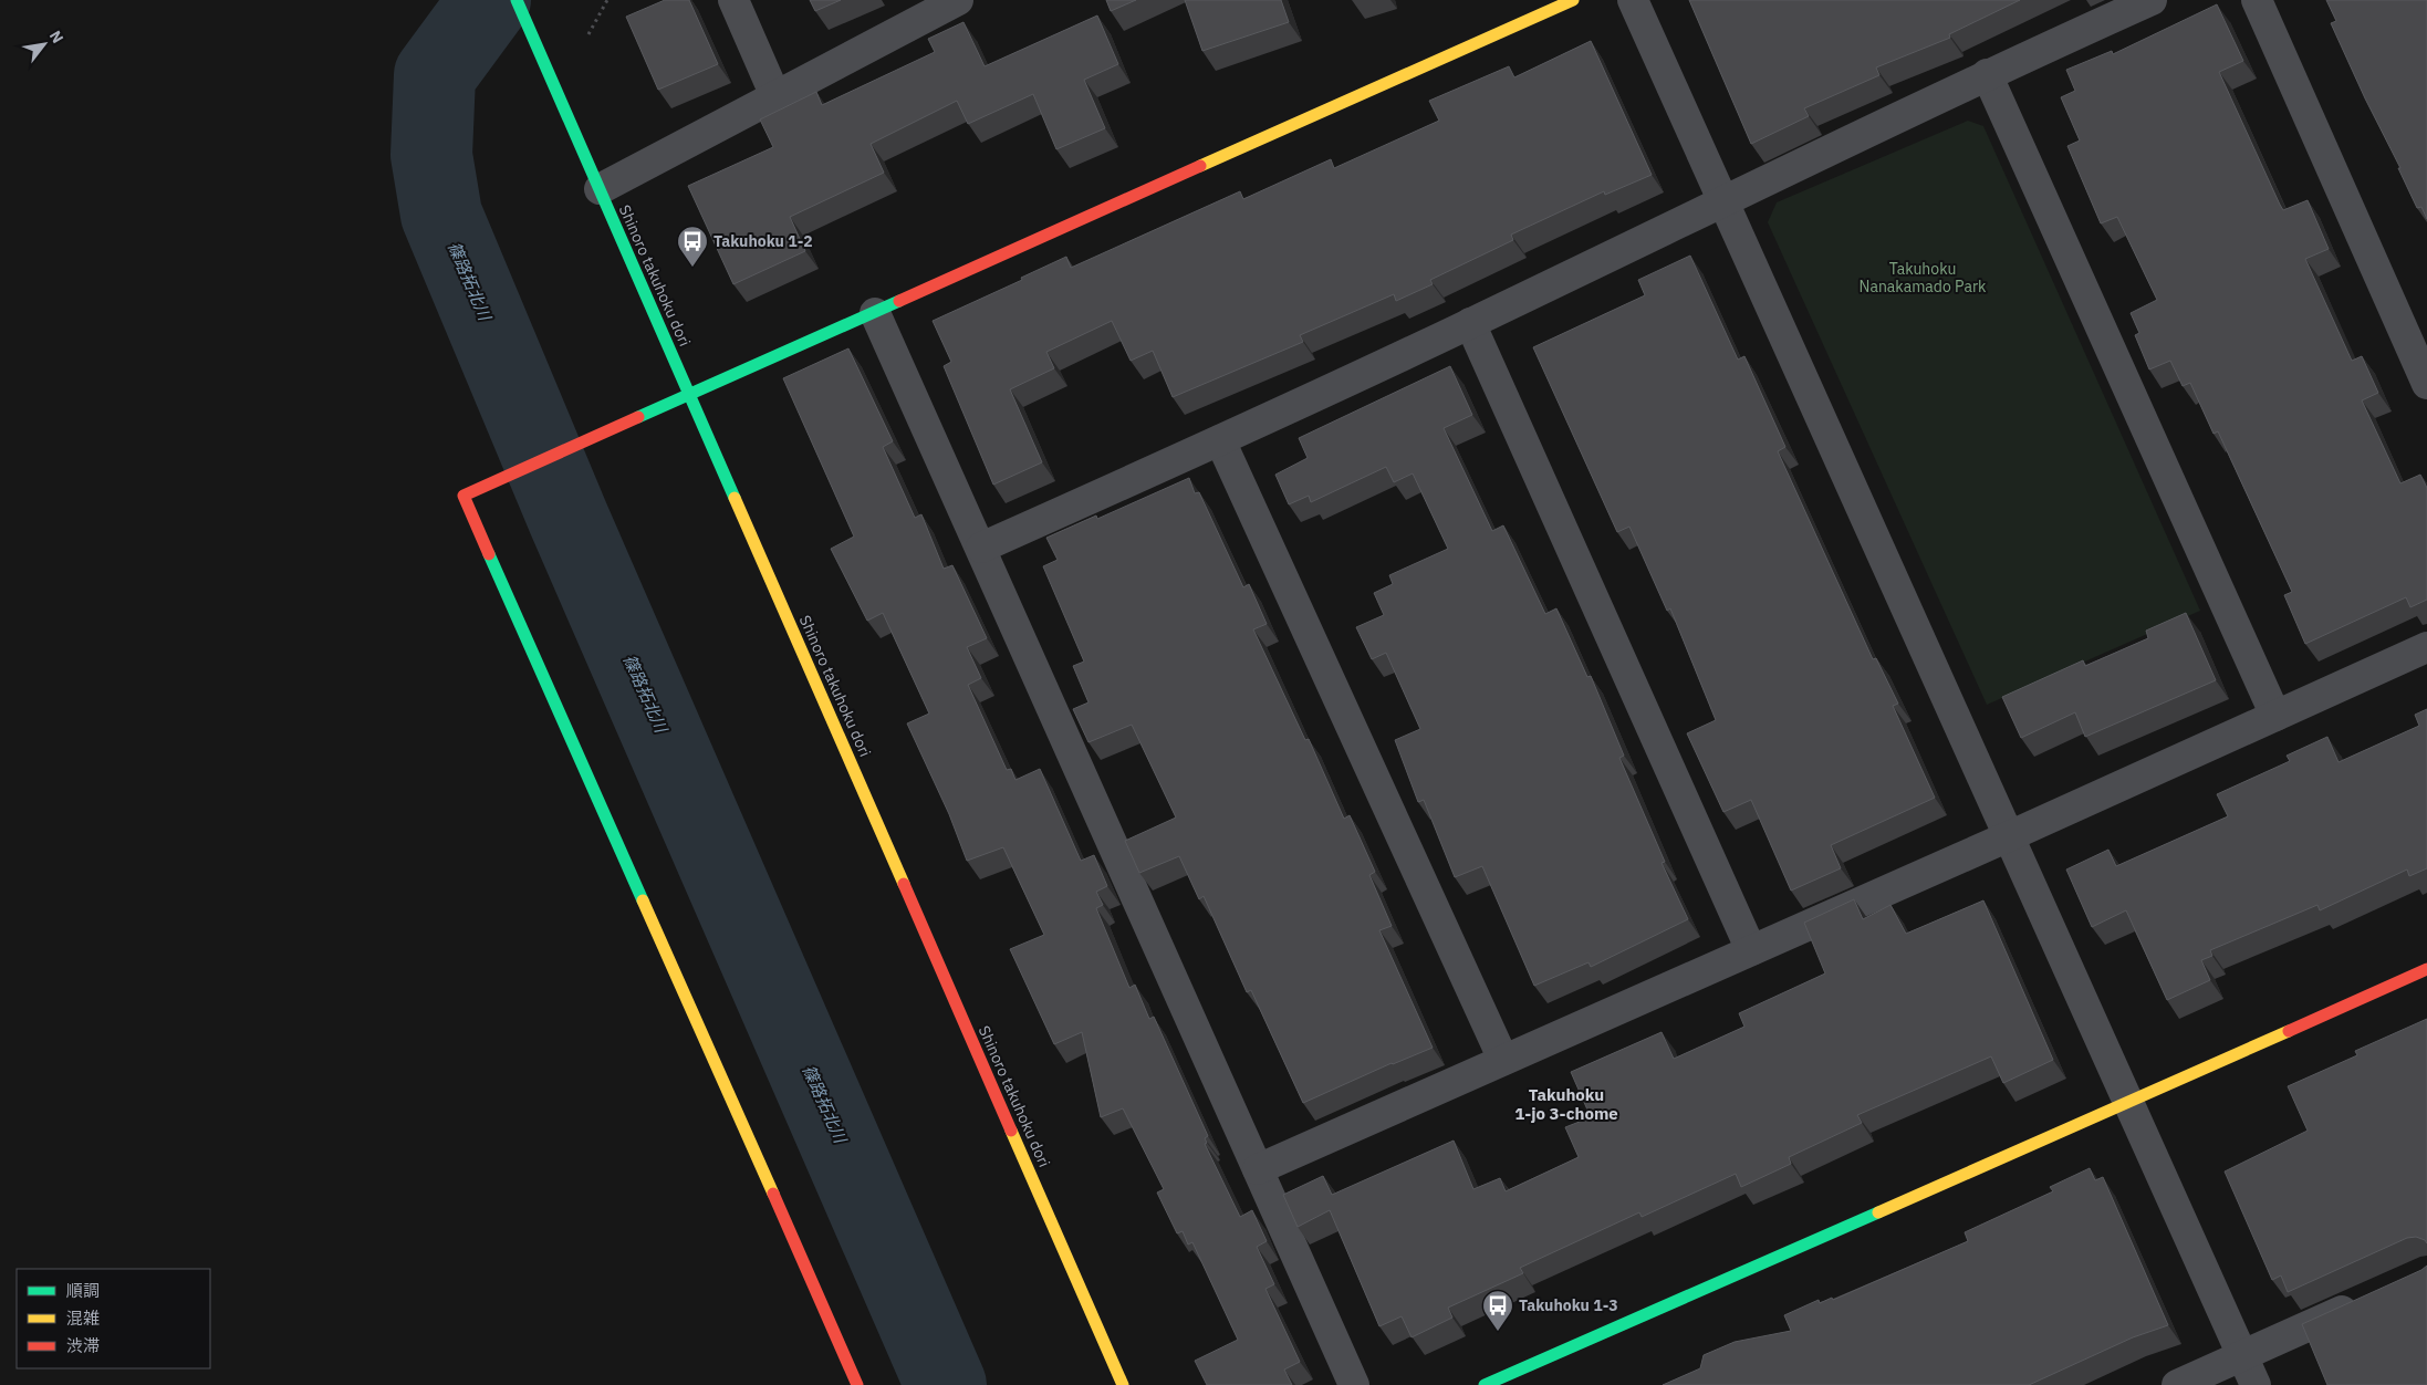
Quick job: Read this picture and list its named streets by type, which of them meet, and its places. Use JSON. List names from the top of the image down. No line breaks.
{"streets":{"street":["Shinoro takuhoku dori"]},"districts":["Takuhoku 1-jo 3-chome"],"water":["篠路拓北川"],"parks":["Takuhoku Nanakamado Park"],"places":{"bus stop":["Takuhoku 1-2","Takuhoku 1-3"]},"legend":["順調","混雑","渋滞"],"north":"top right"}
